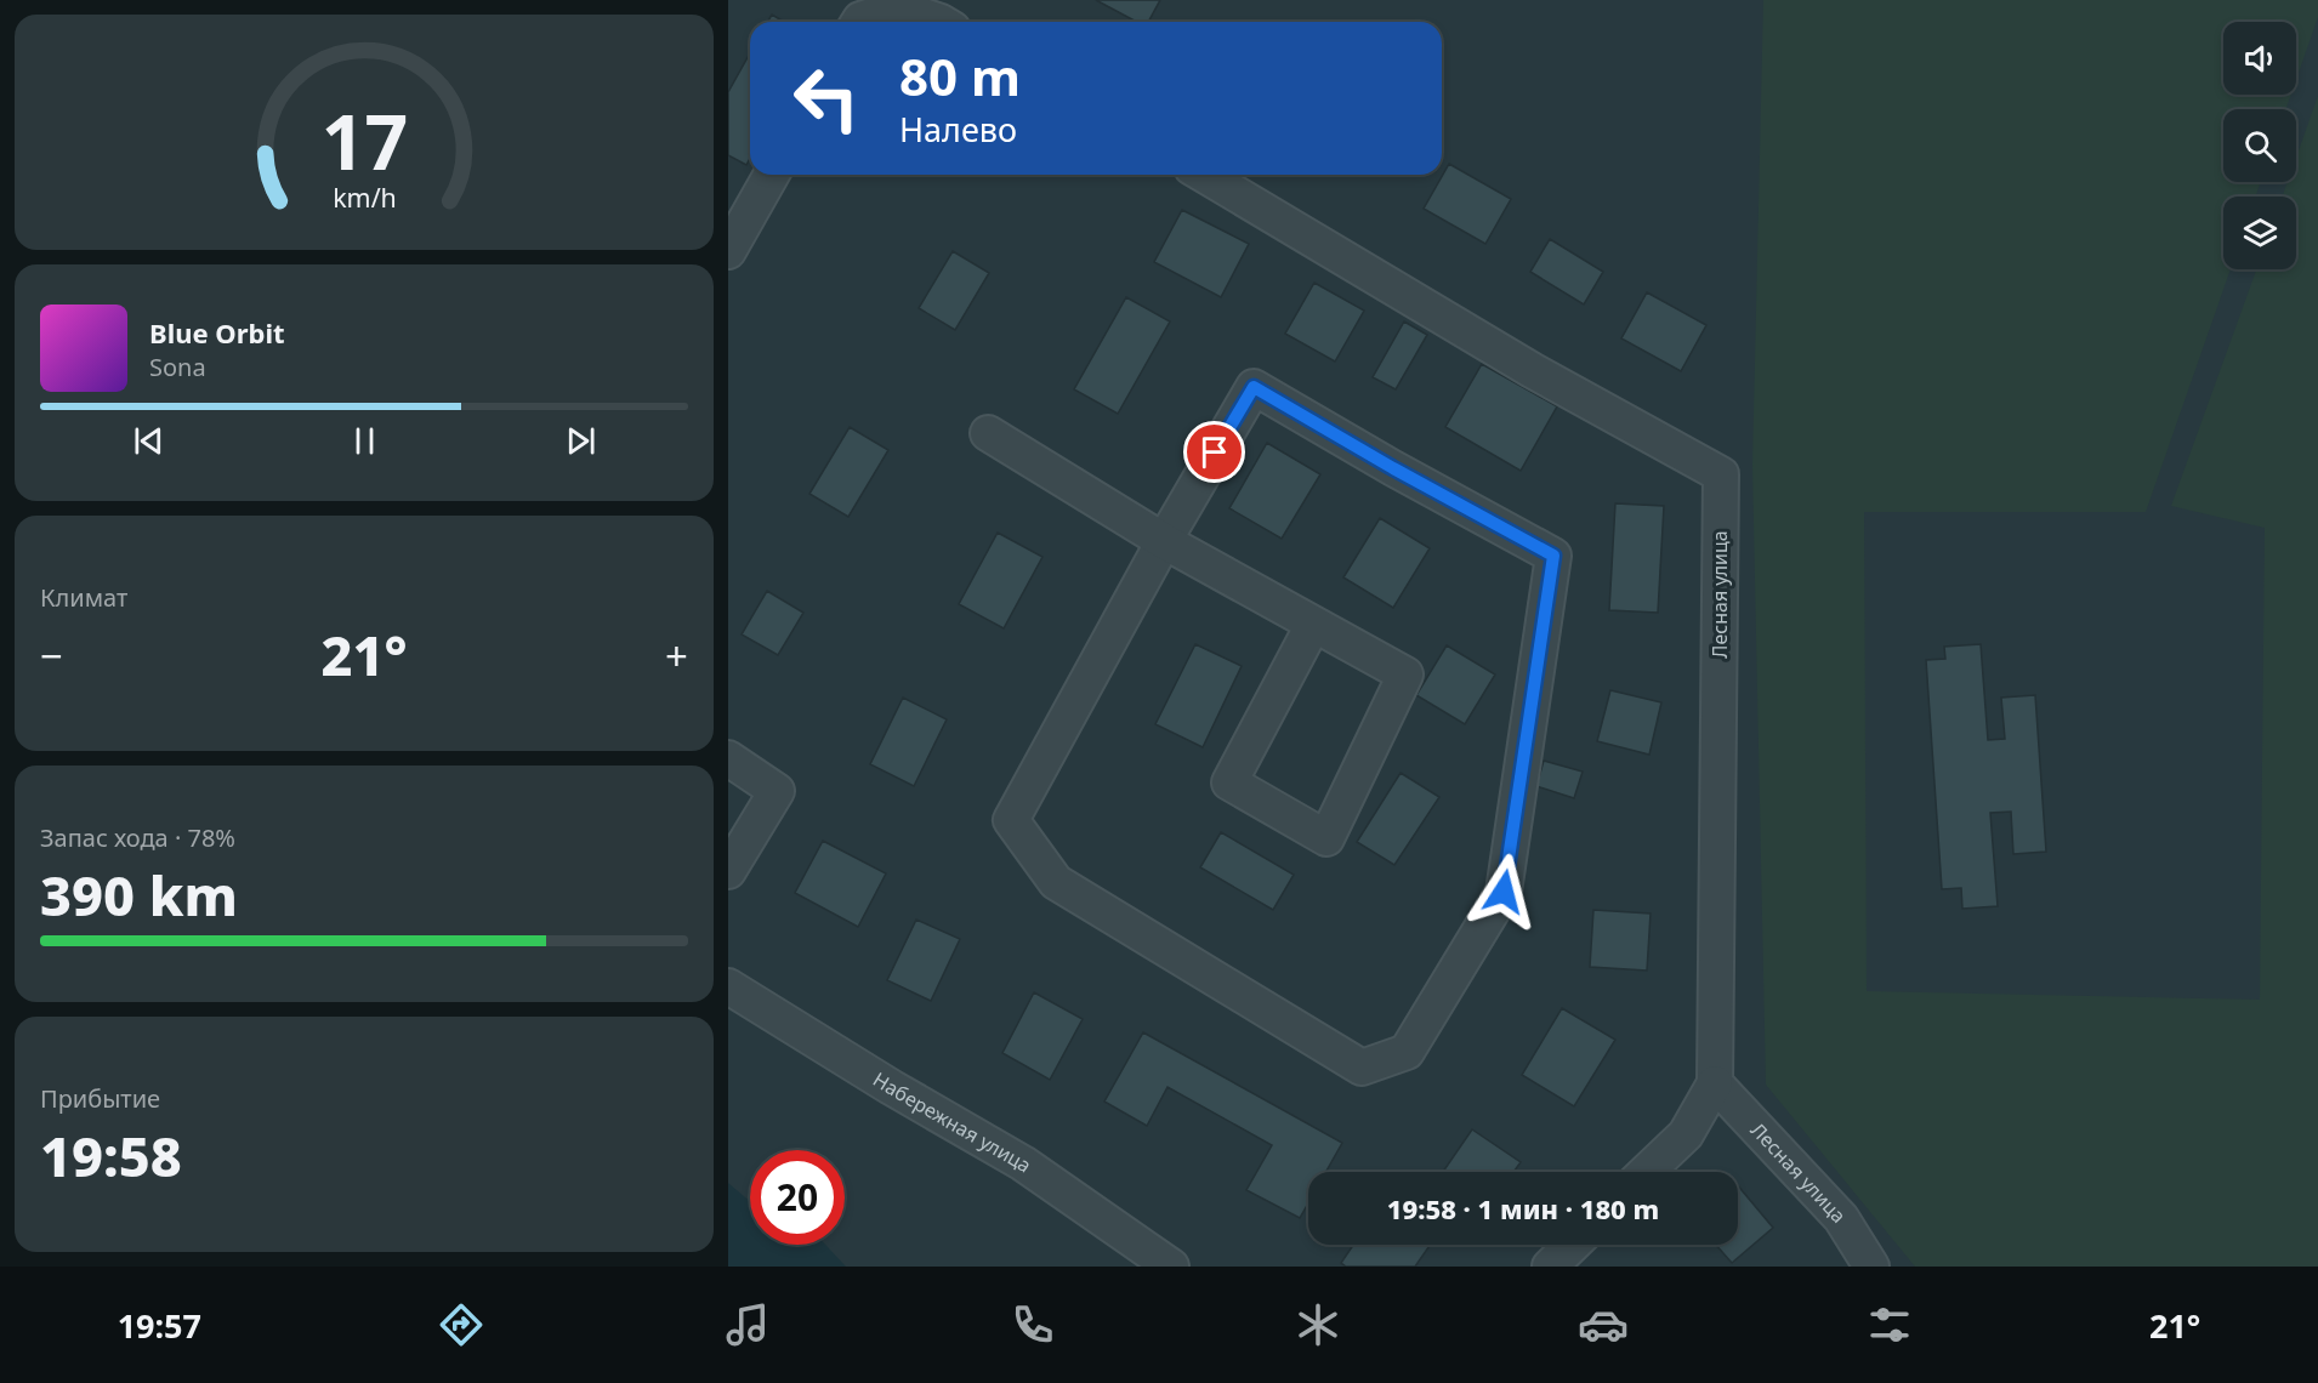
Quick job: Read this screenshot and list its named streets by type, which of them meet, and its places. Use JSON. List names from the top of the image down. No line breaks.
{"streets":{"street":["Лесная улица","Набережная улица"]},"page":{"turn":["80 m","Налево"],"song":["Blue Orbit","Sona"],"tile":["Климат",["Запас хода · 78%","390 km"],["Прибытие","19:58"]],"heat":["−","21°","+"],"limit":"20","trip":"19:58 · 1 мин · 180 m","tabs":["19:57","21°"],"gauge":["17","km/h"]}}
